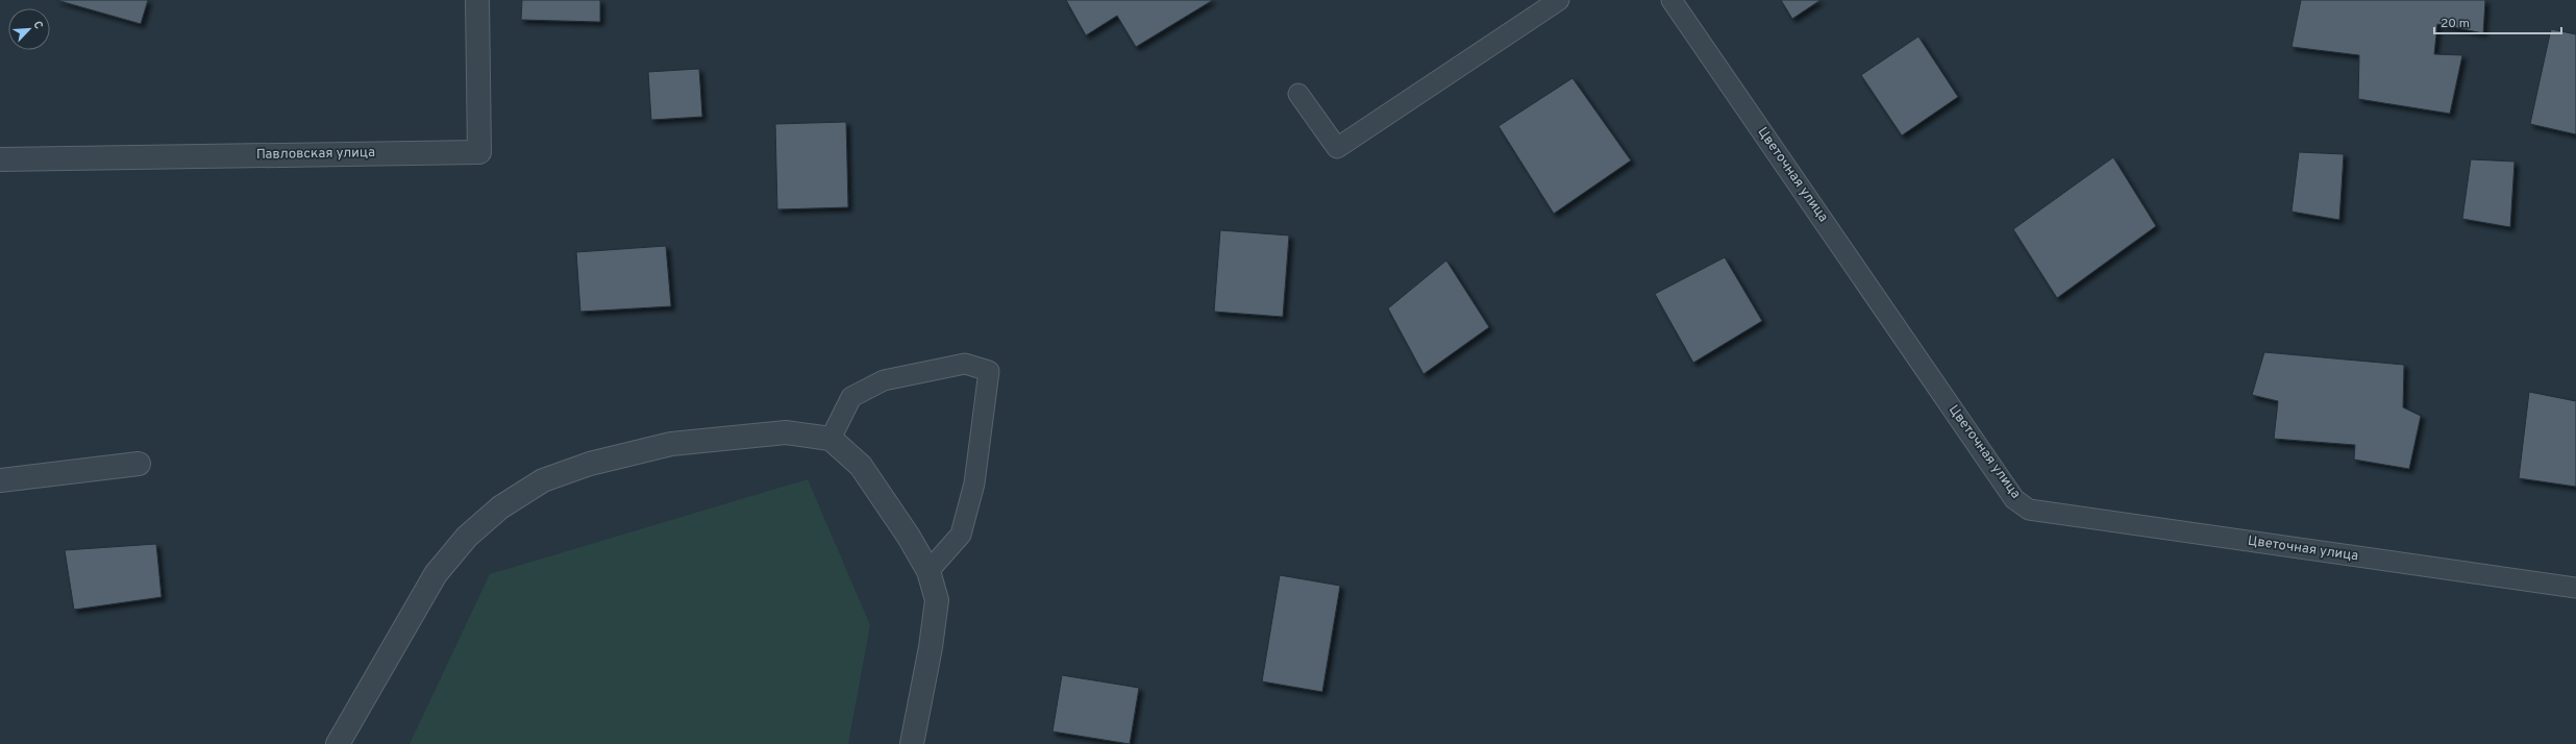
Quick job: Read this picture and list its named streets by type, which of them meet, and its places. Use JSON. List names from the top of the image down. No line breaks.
{"streets":{"street":["Павловская улица"],"lane":["Цветочная улица"]},"scale_bar":"20 m","north":"top right"}
